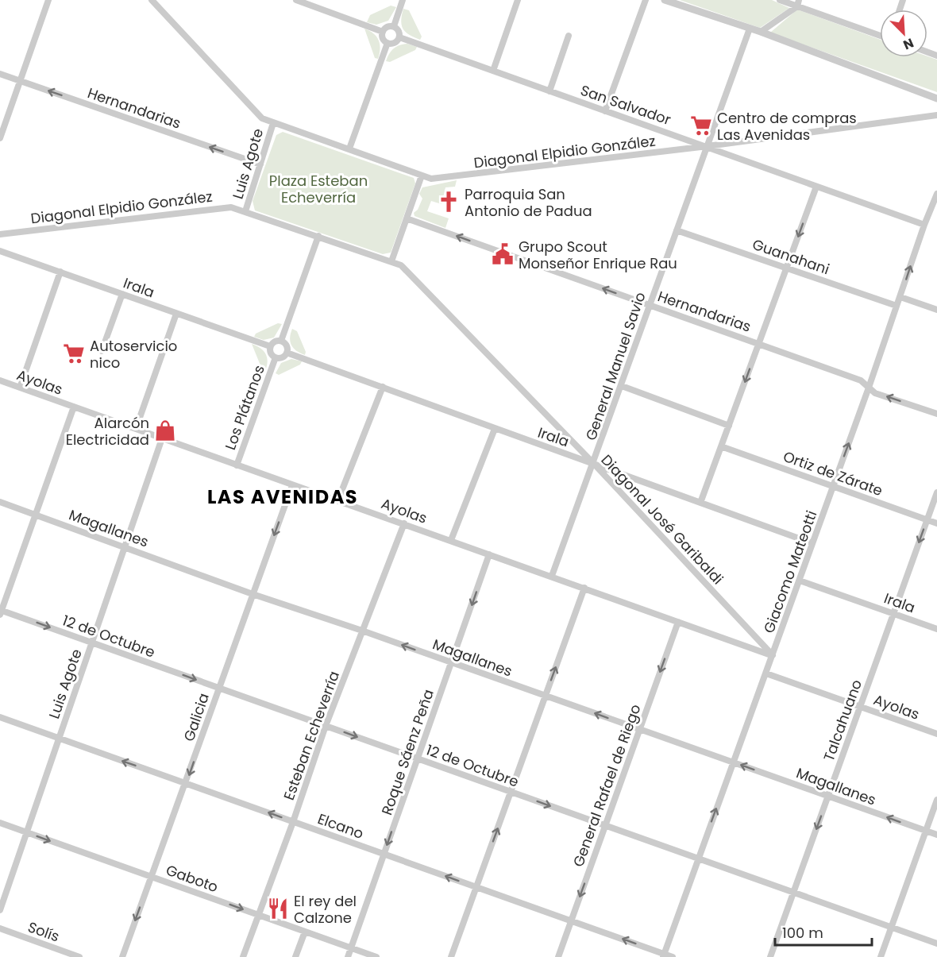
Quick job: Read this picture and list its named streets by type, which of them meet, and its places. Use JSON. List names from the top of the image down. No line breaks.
{"streets":{"street":["San Salvador","Hernandarias","Diagonal Elpidio González","Luis Agote","Guanahani","Irala","General Manuel Savio","Ayolas","Los Plátanos","Ortiz de Zárate","Diagonal José Garibaldi","Magallanes","Giacomo Mateotti","12 de Octubre","Galicia","Talcahuano","Esteban Echeverría","Roque Sáenz Peña","General Rafael de Riego","Elcano","Gaboto","Solís"]},"crossings":[["San Salvador","Diagonal Elpidio González"],["San Salvador","General Manuel Savio"],["San Salvador","Giacomo Mateotti"],["Hernandarias","Luis Agote"],["Hernandarias","General Manuel Savio"],["Hernandarias","Giacomo Mateotti"],["Diagonal Elpidio González","Luis Agote"],["Diagonal Elpidio González","General Manuel Savio"],["Luis Agote","Ayolas"],["Luis Agote","Magallanes"],["Luis Agote","12 de Octubre"],["Luis Agote","Elcano"],["Luis Agote","Gaboto"],["Guanahani","General Manuel Savio"],["Guanahani","Giacomo Mateotti"],["Irala","General Manuel Savio"],["Irala","Los Plátanos"],["Irala","Diagonal José Garibaldi"],["Irala","Giacomo Mateotti"],["Irala","Talcahuano"],["General Manuel Savio","Ayolas"],["General Manuel Savio","Diagonal José Garibaldi"],["Ayolas","Los Plátanos"],["Ayolas","Diagonal José Garibaldi"],["Ayolas","Giacomo Mateotti"],["Ayolas","Galicia"],["Ayolas","Talcahuano"],["Ayolas","Esteban Echeverría"],["Ayolas","Roque Sáenz Peña"],["Ayolas","General Rafael de Riego"],["Ortiz de Zárate","Giacomo Mateotti"],["Ortiz de Zárate","Talcahuano"],["Diagonal José Garibaldi","Giacomo Mateotti"],["Magallanes","Giacomo Mateotti"],["Magallanes","Galicia"],["Magallanes","Talcahuano"],["Magallanes","Esteban Echeverría"],["Magallanes","Roque Sáenz Peña"],["Magallanes","General Rafael de Riego"],["Giacomo Mateotti","12 de Octubre"],["Giacomo Mateotti","Elcano"],["12 de Octubre","Galicia"],["12 de Octubre","Talcahuano"],["12 de Octubre","Esteban Echeverría"],["12 de Octubre","Roque Sáenz Peña"],["12 de Octubre","General Rafael de Riego"],["Galicia","Elcano"],["Galicia","Gaboto"],["Esteban Echeverría","Elcano"],["Esteban Echeverría","Gaboto"],["Roque Sáenz Peña","Elcano"],["Roque Sáenz Peña","Gaboto"],["General Rafael de Riego","Elcano"]],"one_way":["Hernandarias","Magallanes","12 de Octubre","Galicia","Talcahuano","Roque Sáenz Peña","General Rafael de Riego","Elcano","Gaboto"],"districts":["LAS AVENIDAS"],"parks":["Plaza Esteban Echeverría"],"places":{"supermarket":["Centro de compras Las Avenidas","Autoservicio nico"],"church":["Parroquia San Antonio de Padua"],"public building":["Grupo Scout Monseñor Enrique Rau"],"shop":["Alarcón Electricidad"],"restaurant":["El rey del Calzone"]},"scale_bar":"100 m","north":"bottom right"}
